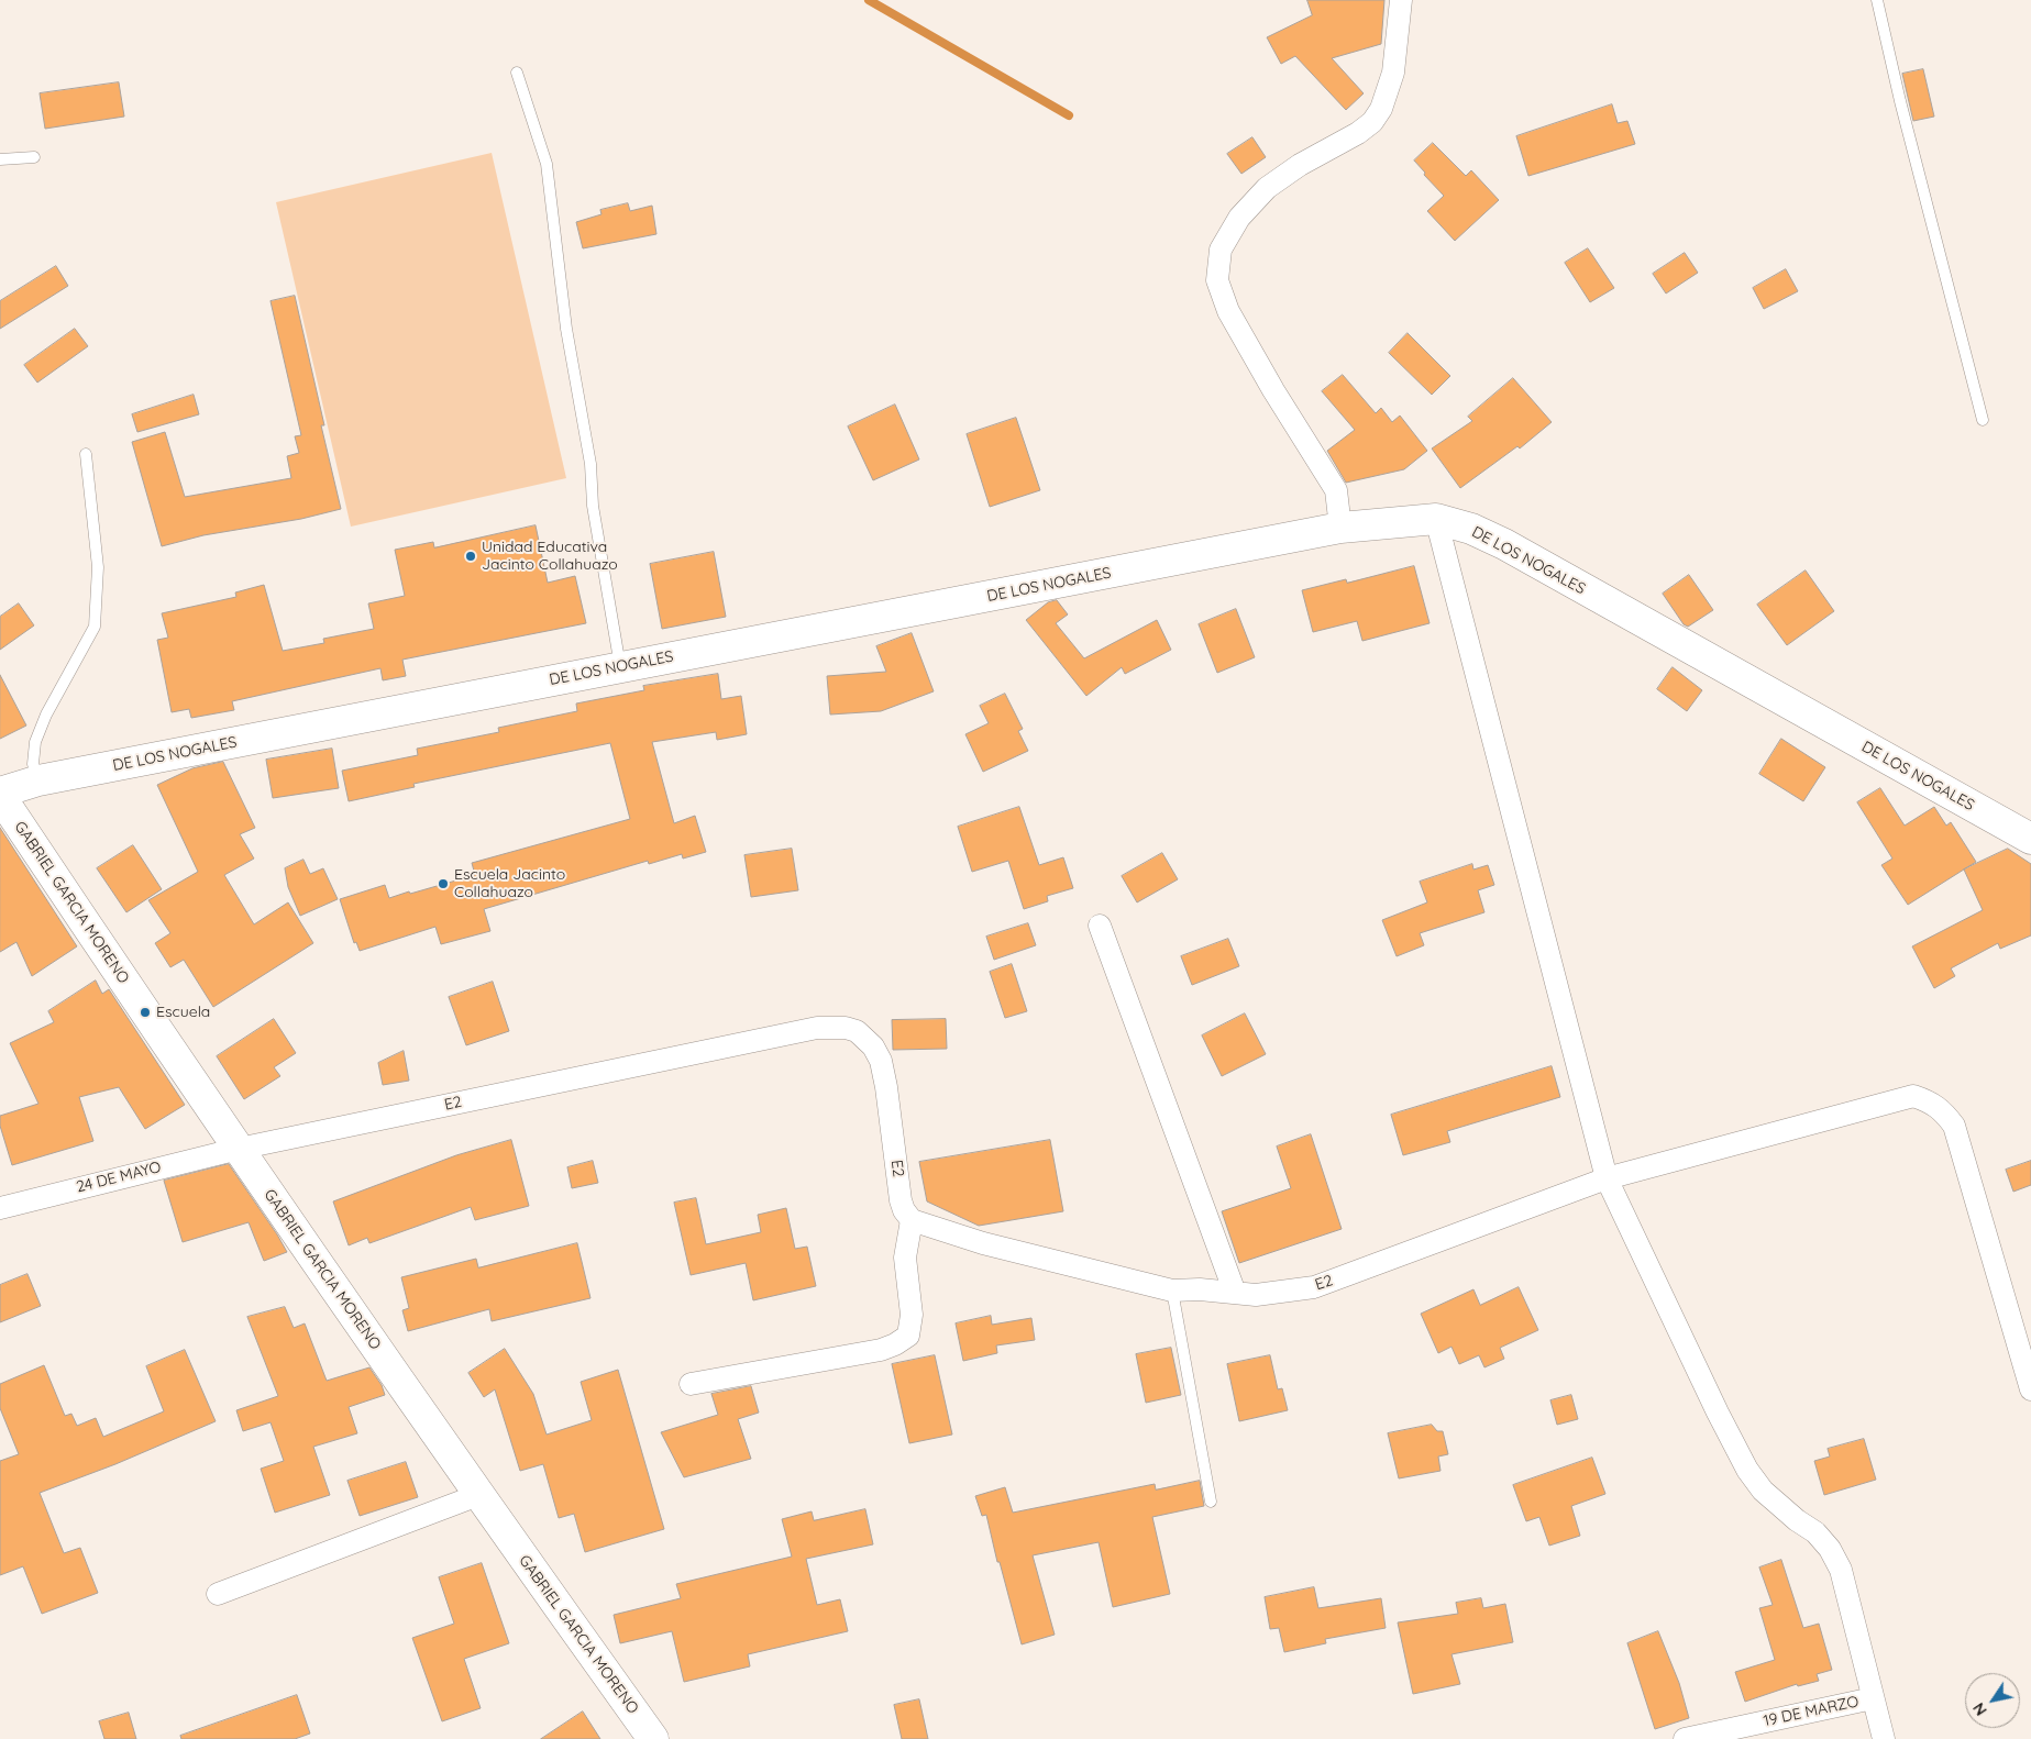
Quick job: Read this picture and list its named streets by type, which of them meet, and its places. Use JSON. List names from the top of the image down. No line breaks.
{"streets":{"street":["DE LOS NOGALES","GABRIEL GARCIA MORENO","E2","24 DE MAYO","19 DE MARZO"]},"crossings":[["DE LOS NOGALES","GABRIEL GARCIA MORENO"],["GABRIEL GARCIA MORENO","E2"],["GABRIEL GARCIA MORENO","24 DE MAYO"],["E2","24 DE MAYO"]],"places":["Unidad Educativa Jacinto Collahuazo","Escuela Jacinto Collahuazo","Escuela"],"north":"bottom left"}
